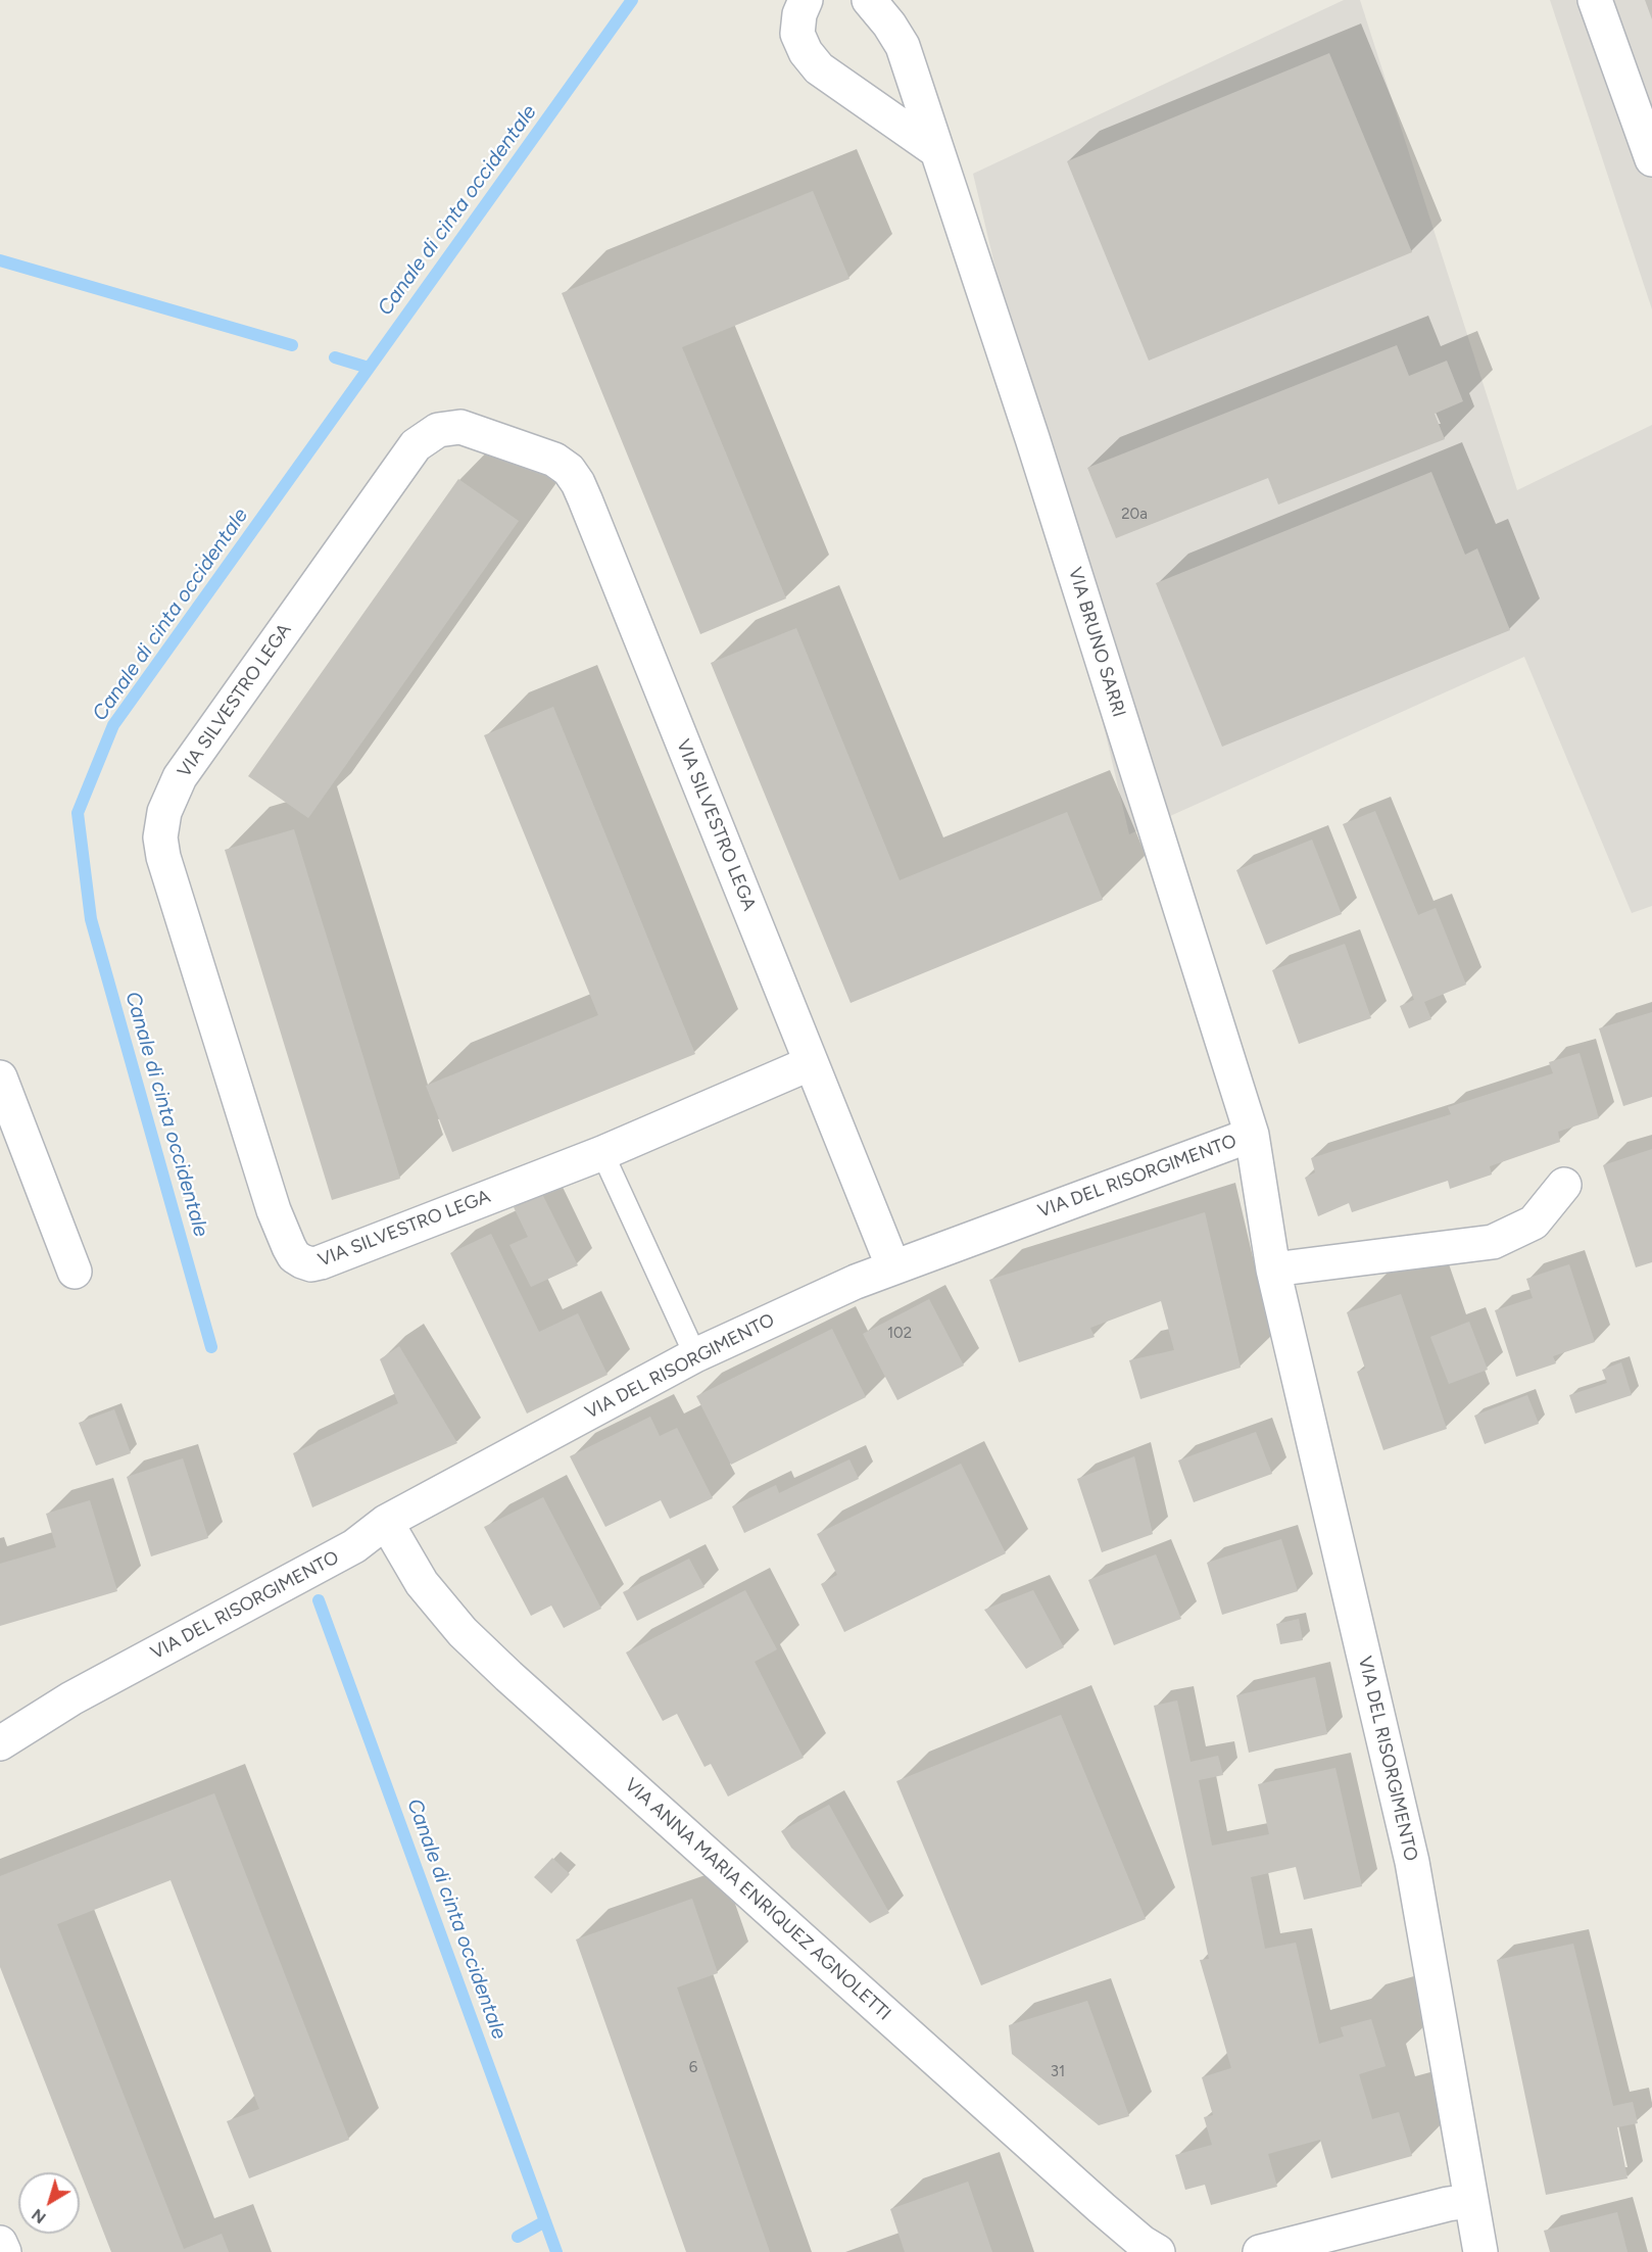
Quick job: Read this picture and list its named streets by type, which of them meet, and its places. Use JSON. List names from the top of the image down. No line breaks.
{"streets":{"street":["VIA BRUNO SARRI","VIA SILVESTRO LEGA","VIA DEL RISORGIMENTO","VIA ANNA MARIA ENRIQUEZ AGNOLETTI"]},"crossings":[["VIA BRUNO SARRI","VIA DEL RISORGIMENTO"],["VIA SILVESTRO LEGA","VIA DEL RISORGIMENTO"],["VIA DEL RISORGIMENTO","VIA ANNA MARIA ENRIQUEZ AGNOLETTI"]],"water":["Canale di cinta occidentale"],"house_numbers":["20a","102","6","31"],"north":"bottom left"}
